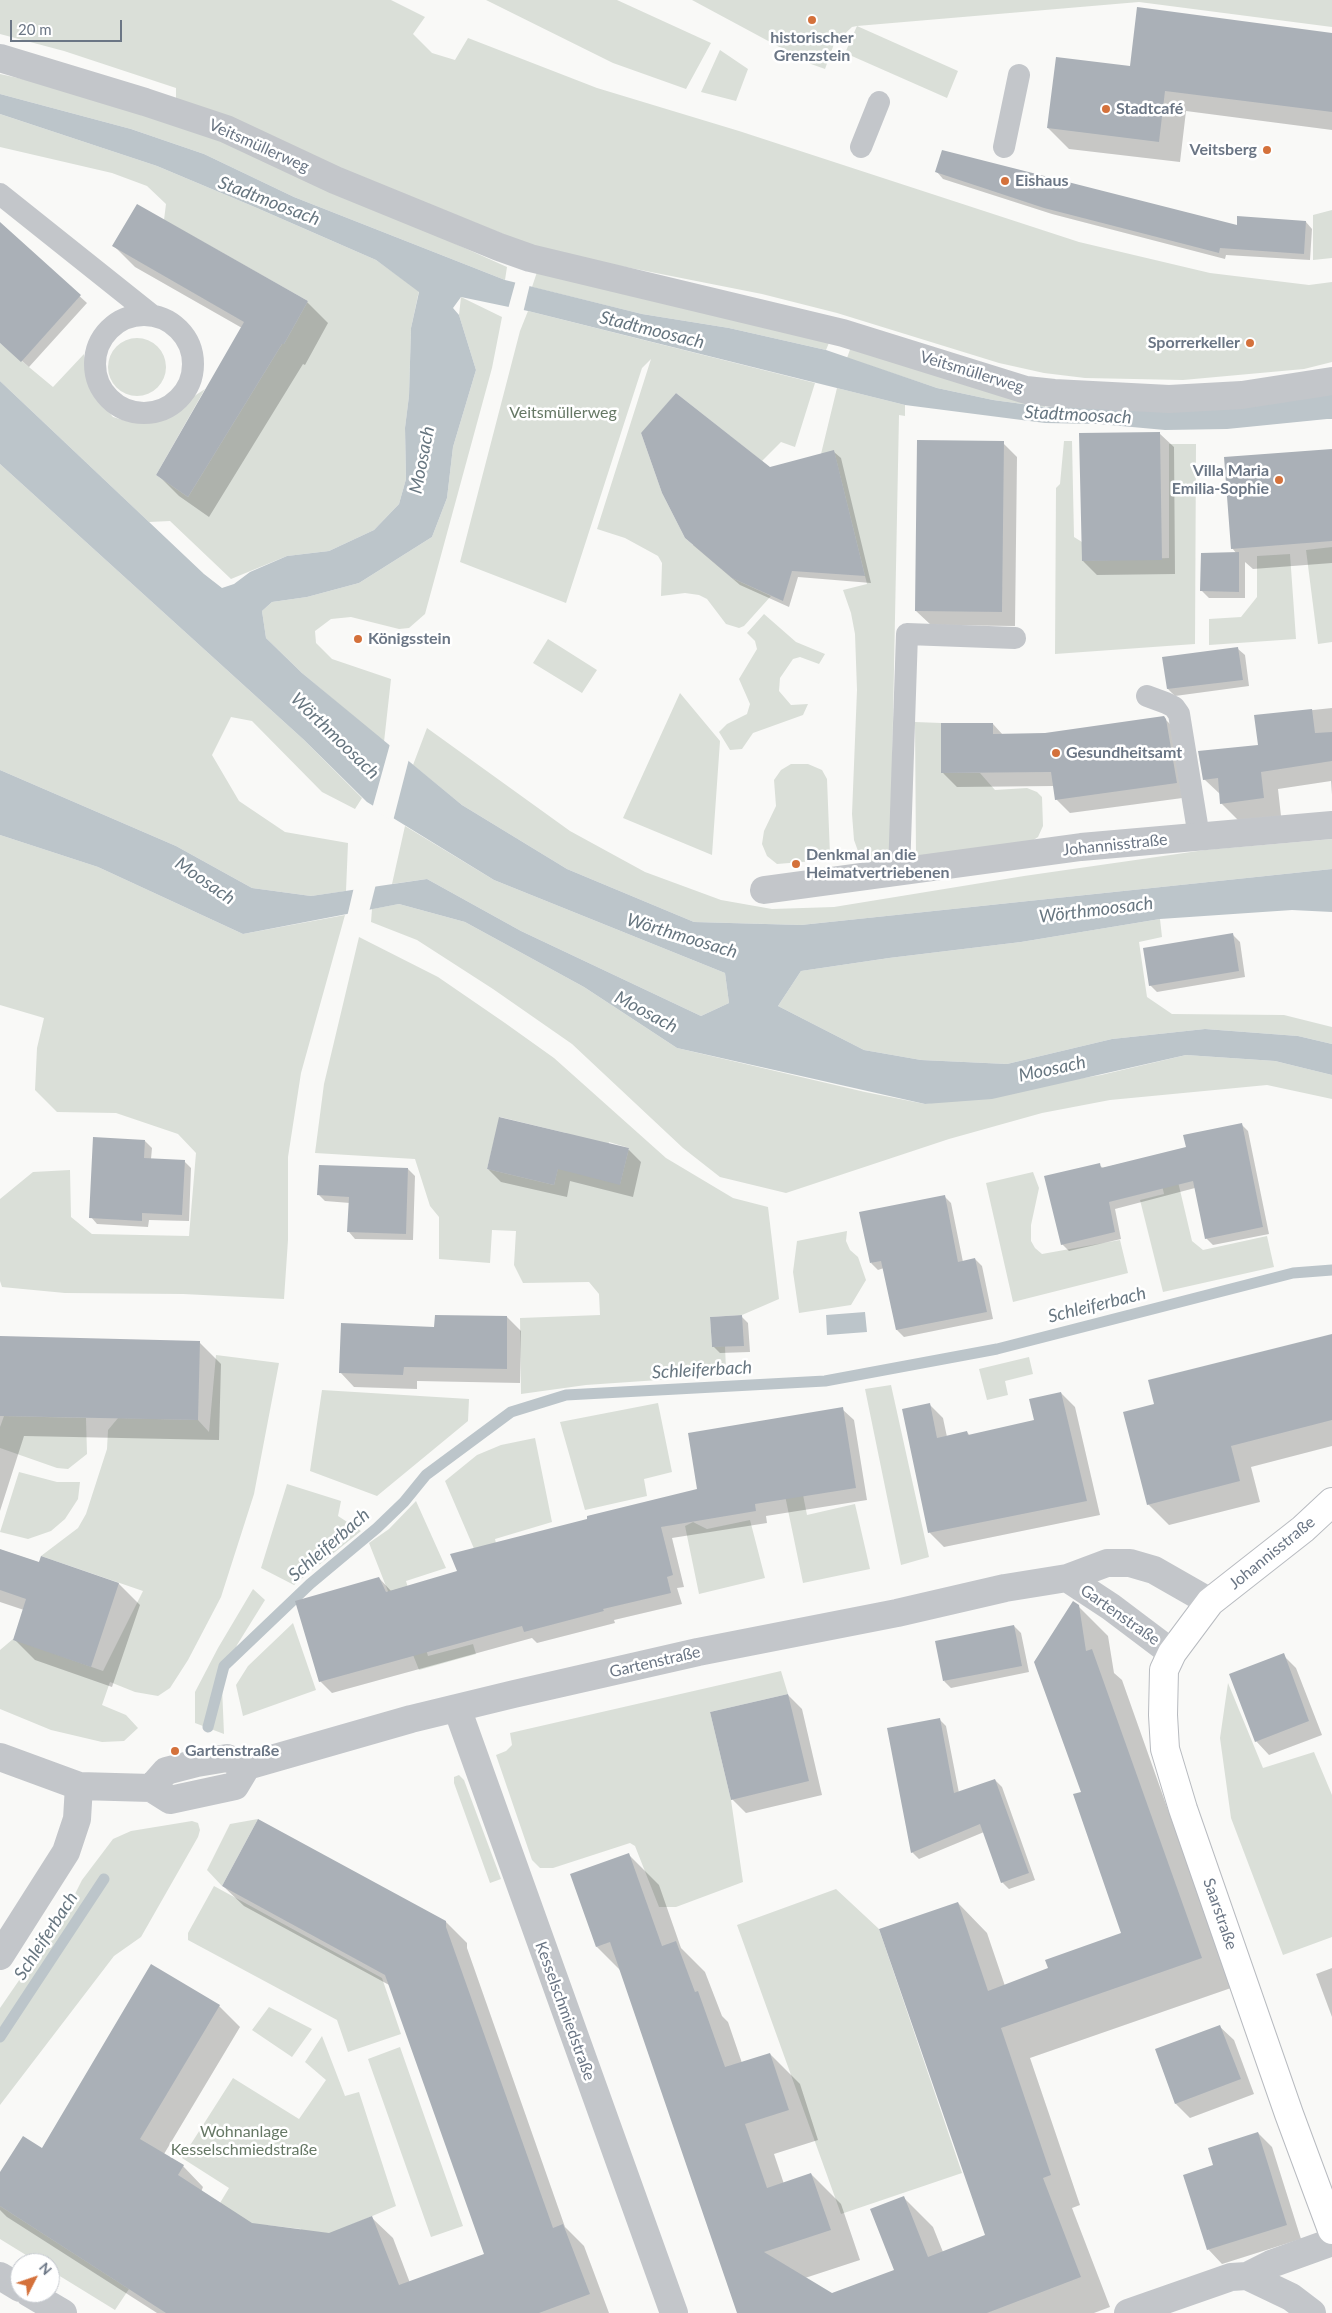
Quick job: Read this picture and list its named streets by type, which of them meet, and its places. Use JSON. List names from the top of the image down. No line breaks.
{"streets":{"main road":["Johannisstraße","Saarstraße"],"street":["Veitsmüllerweg","Gartenstraße","Kesselschmiedstraße"]},"crossings":[["Johannisstraße","Gartenstraße"],["Johannisstraße","Saarstraße"],["Gartenstraße","Saarstraße"],["Gartenstraße","Kesselschmiedstraße"]],"water":["Stadtmoosach","Moosach","Wörthmoosach","Schleiferbach"],"parks":["Veitsmüllerweg","Wohnanlage Kesselschmiedstraße"],"places":["historischer Grenzstein","Stadtcafé","Veitsberg","Eishaus","Sporrerkeller","Villa Maria Emilia-Sophie","Königsstein","Gesundheitsamt","Denkmal an die Heimatvertriebenen","Gartenstraße"],"scale_bar":"20 m","north":"top right"}
